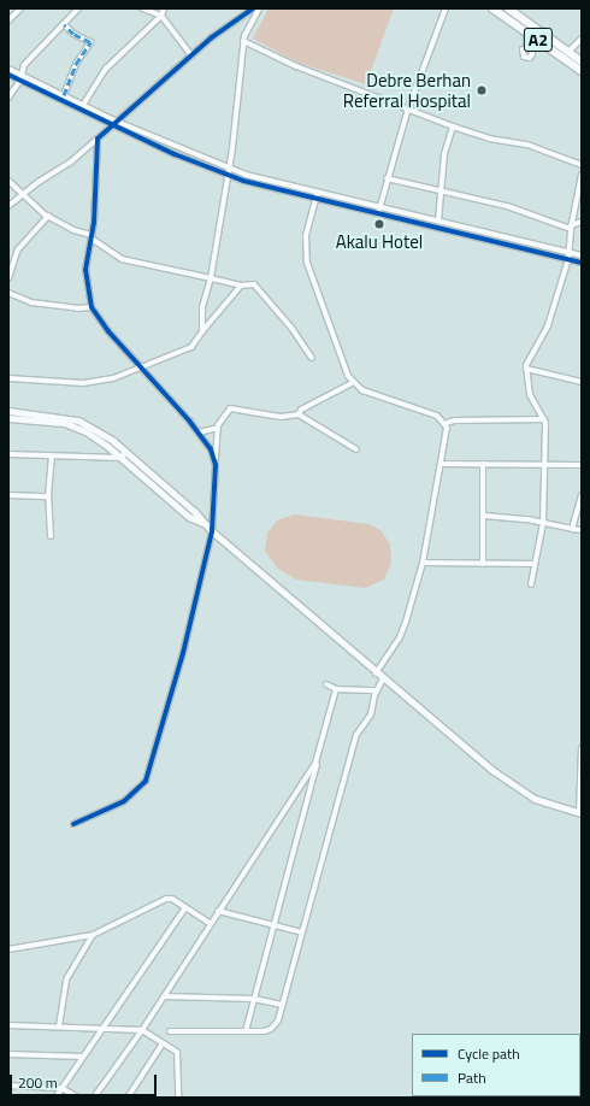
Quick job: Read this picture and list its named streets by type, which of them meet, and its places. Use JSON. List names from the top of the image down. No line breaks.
{"streets":{"highway":["A2"]},"places":["Debre Berhan Referral Hospital","Akalu Hotel"],"legend":["Cycle path","Path"],"scale_bar":"200 m"}
